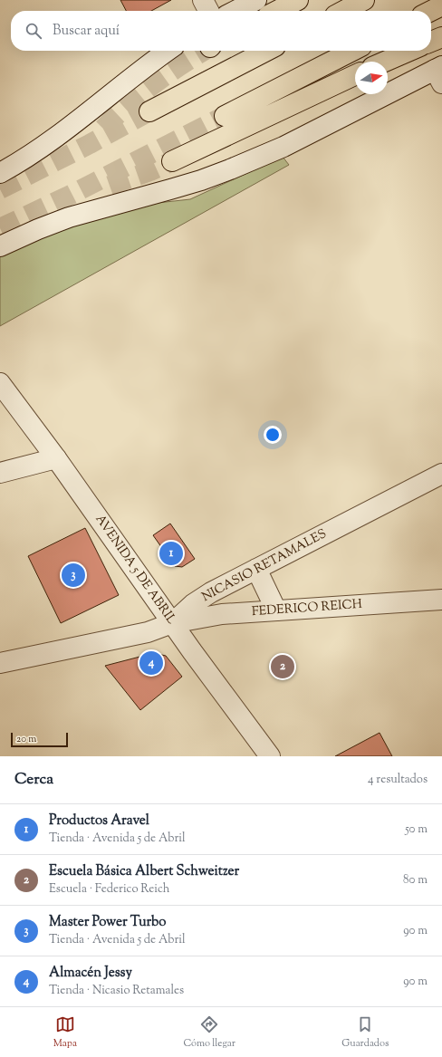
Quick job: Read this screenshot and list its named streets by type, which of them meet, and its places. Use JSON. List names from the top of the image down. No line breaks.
{"streets":{"street":["NICASIO RETAMALES","AVENIDA 5 DE ABRIL","FEDERICO REICH"]},"crossings":[["NICASIO RETAMALES","AVENIDA 5 DE ABRIL"],["NICASIO RETAMALES","FEDERICO REICH"],["AVENIDA 5 DE ABRIL","FEDERICO REICH"]],"scale_bar":"20 m","north":"right","page":{"search":"Buscar aquí","pins":["1","3","4","2"],"scale":"20 m","heading":["Cerca","4 resultados"],"list":[{"mark":"1","name":"Productos Aravel","note":"Tienda · Avenida 5 de Abril","value":"50 m"},{"mark":"2","name":"Escuela Básica Albert Schweitzer","note":"Escuela · Federico Reich","value":"80 m"},{"mark":"3","name":"Master Power Turbo","note":"Tienda · Avenida 5 de Abril","value":"90 m"},{"mark":"4","name":"Almacén Jessy","note":"Tienda · Nicasio Retamales","value":"90 m"}],"nav":["Mapa","Cómo llegar","Guardados"]}}
